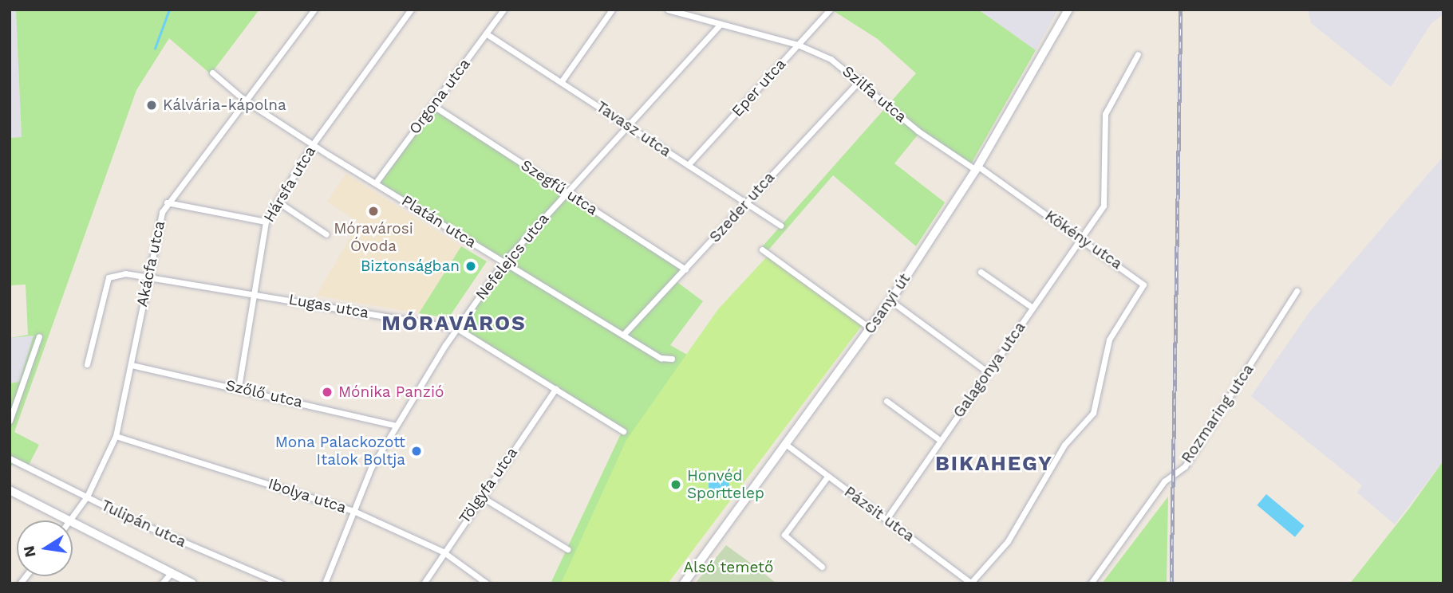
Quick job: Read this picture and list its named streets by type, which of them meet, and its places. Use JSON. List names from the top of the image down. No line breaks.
{"streets":{"street":["Eper utca","Szilfa utca","Orgona utca","Tavasz utca","Hársfa utca","Szegfű utca","Szeder utca","Platán utca","Kökény utca","Nefelejcs utca","Akácfa utca","Csanyi út","Lugas utca","Galagonya utca","Szőlő utca","Rozmaring utca","Tölgyfa utca","Ibolya utca","Pázsit utca","Tulipán utca"]},"crossings":[["Eper utca","Szilfa utca"],["Eper utca","Tavasz utca"],["Szilfa utca","Szeder utca"],["Szilfa utca","Kökény utca"],["Szilfa utca","Nefelejcs utca"],["Szilfa utca","Csanyi út"],["Orgona utca","Tavasz utca"],["Orgona utca","Szegfű utca"],["Orgona utca","Platán utca"],["Tavasz utca","Szeder utca"],["Tavasz utca","Nefelejcs utca"],["Hársfa utca","Platán utca"],["Hársfa utca","Lugas utca"],["Hársfa utca","Szőlő utca"],["Szegfű utca","Szeder utca"],["Szegfű utca","Nefelejcs utca"],["Szeder utca","Platán utca"],["Platán utca","Nefelejcs utca"],["Platán utca","Akácfa utca"],["Kökény utca","Csanyi út"],["Kökény utca","Galagonya utca"],["Kökény utca","Pázsit utca"],["Nefelejcs utca","Lugas utca"],["Nefelejcs utca","Szőlő utca"],["Nefelejcs utca","Ibolya utca"],["Akácfa utca","Lugas utca"],["Akácfa utca","Szőlő utca"],["Akácfa utca","Ibolya utca"],["Akácfa utca","Tulipán utca"],["Csanyi út","Pázsit utca"],["Lugas utca","Tölgyfa utca"],["Galagonya utca","Pázsit utca"],["Tölgyfa utca","Ibolya utca"]],"districts":["MÓRAVÁROS","BIKAHEGY"],"parks":["Alsó temető"],"places":["Kálvária-kápolna","Móravárosi Óvoda","Biztonságban","Mónika Panzió","Mona Palackozott Italok Boltja","Honvéd Sporttelep"],"north":"left"}
